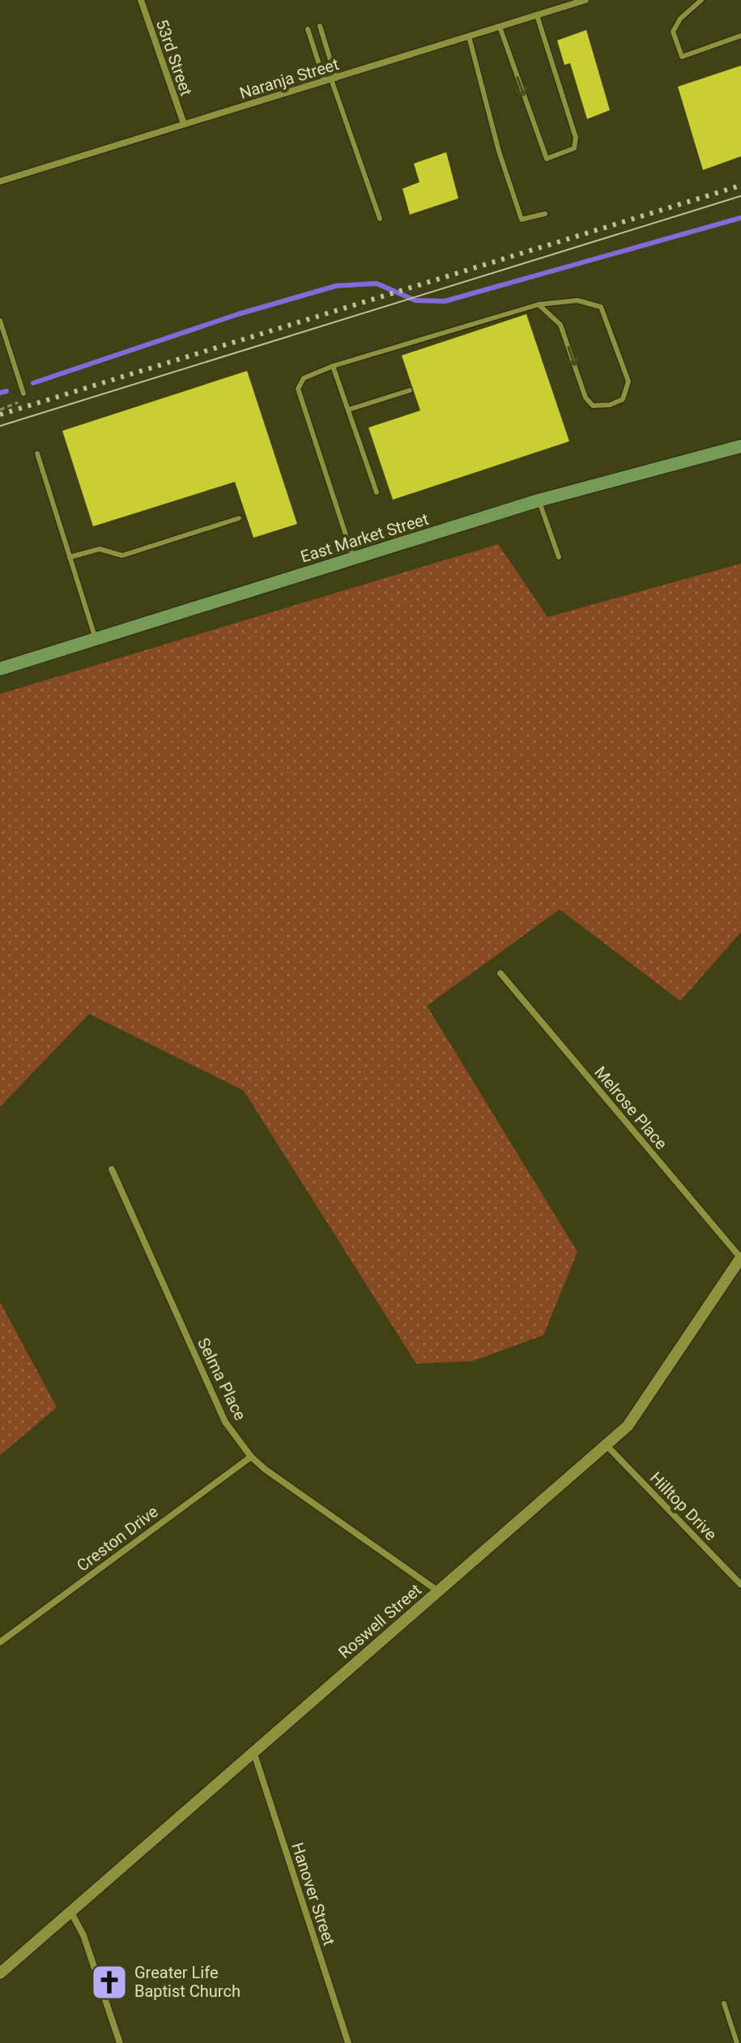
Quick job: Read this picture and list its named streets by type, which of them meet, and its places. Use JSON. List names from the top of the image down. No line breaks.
{"streets":{"main road":["East Market Street"],"street":["53rd Street","Naranja Street","Melrose Place","Selma Place","Hilltop Drive","Creston Drive","Roswell Street","Hanover Street"]},"crossings":[["53rd Street","Naranja Street"],["Melrose Place","Roswell Street"],["Selma Place","Creston Drive"],["Selma Place","Roswell Street"],["Hilltop Drive","Roswell Street"],["Roswell Street","Hanover Street"]],"places":{"church":["Greater Life Baptist Church"]}}
